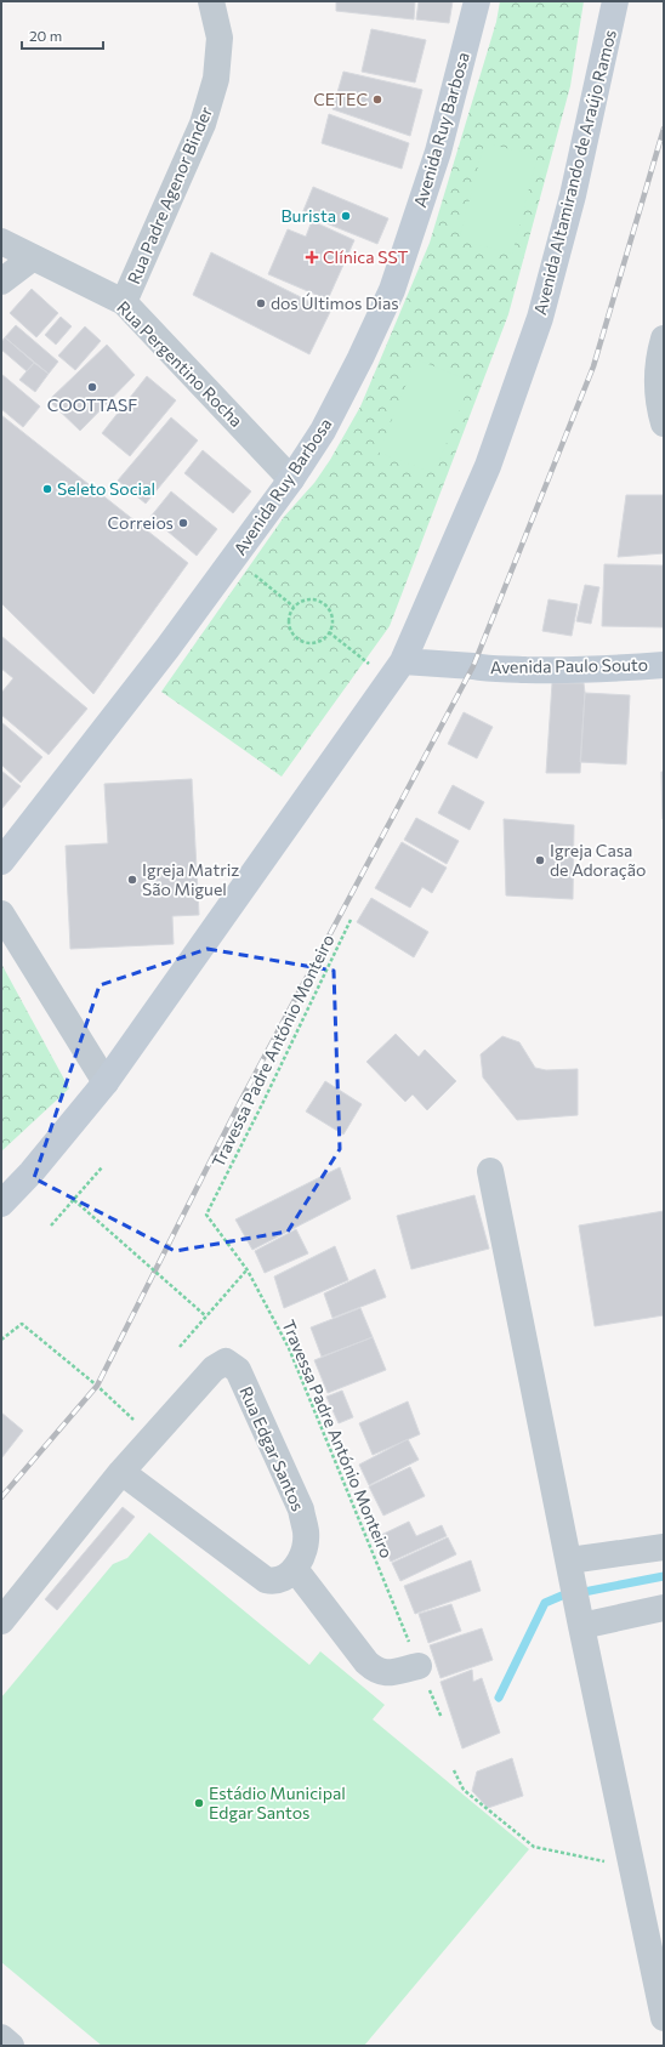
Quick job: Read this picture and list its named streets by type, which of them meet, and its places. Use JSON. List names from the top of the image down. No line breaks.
{"streets":{"main road":["Avenida Ruy Barbosa","Avenida Altamirando de Araújo Ramos","Avenida Paulo Souto"],"street":["Rua Padre Agenor Binder","Rua Pergentino Rocha","Rua Edgar Santos"],"path":["Travessa Padre António Monteiro"]},"crossings":[["Avenida Ruy Barbosa","Rua Pergentino Rocha"],["Avenida Altamirando de Araújo Ramos","Avenida Paulo Souto"],["Rua Padre Agenor Binder","Rua Pergentino Rocha"]],"places":{"other":["CETEC","Burista","dos Últimos Dias","COOTTASF","Seleto Social","Correios","Igreja Casa de Adoração","Igreja Matriz São Miguel","Estádio Municipal Edgar Santos"],"health":["Clínica SST"]},"scale_bar":"20 m"}
